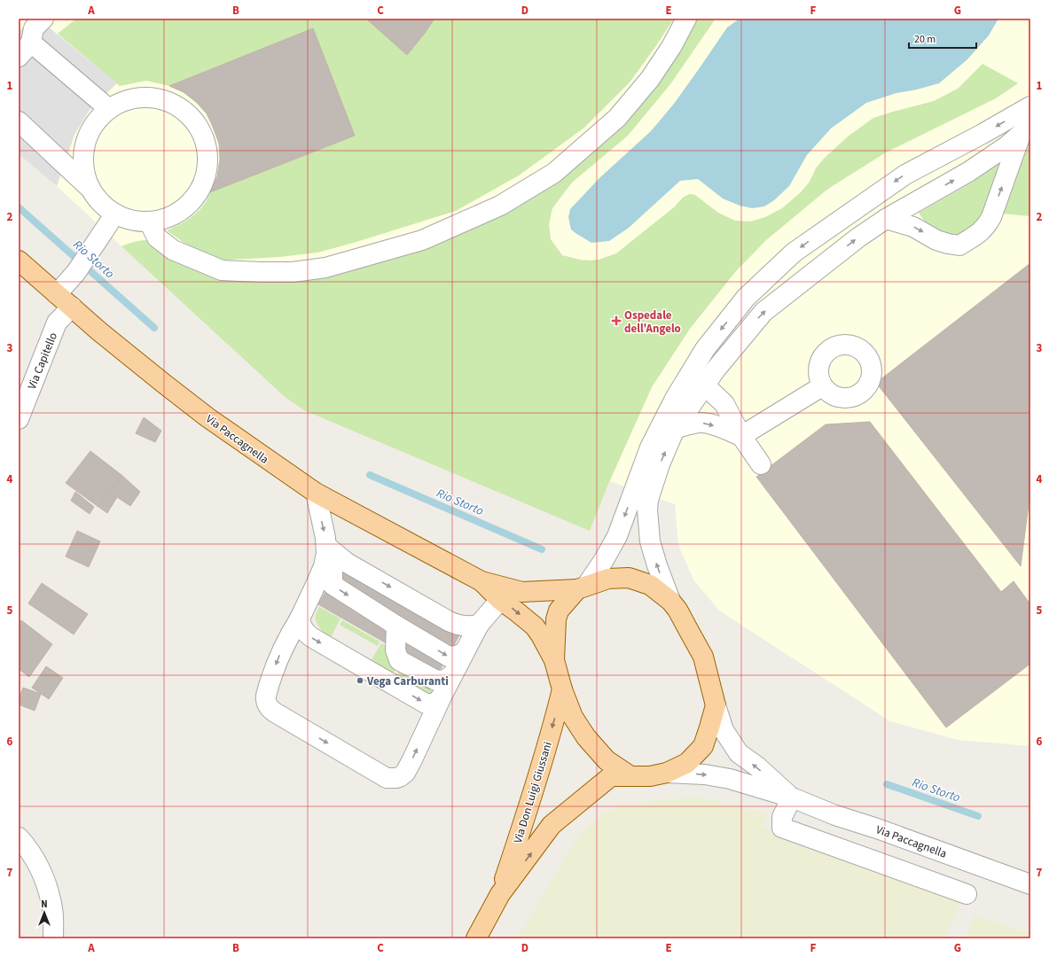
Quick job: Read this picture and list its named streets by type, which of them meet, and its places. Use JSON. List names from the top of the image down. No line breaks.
{"streets":{"main road":["Via Paccagnella","Via Don Luigi Giussani"],"street":["Via Capitello"]},"crossings":[["Via Capitello","Via Paccagnella"],["Via Paccagnella","Via Don Luigi Giussani"]],"water":["Rio Storto"],"places":{"health":["Ospedale dell'Angelo"],"other":["Vega Carburanti"]},"scale_bar":"20 m","north":"top","grid":{"columns":["A","B","C","D","E","F","G"],"rows":["1","2","3","4","5","6","7"]}}
